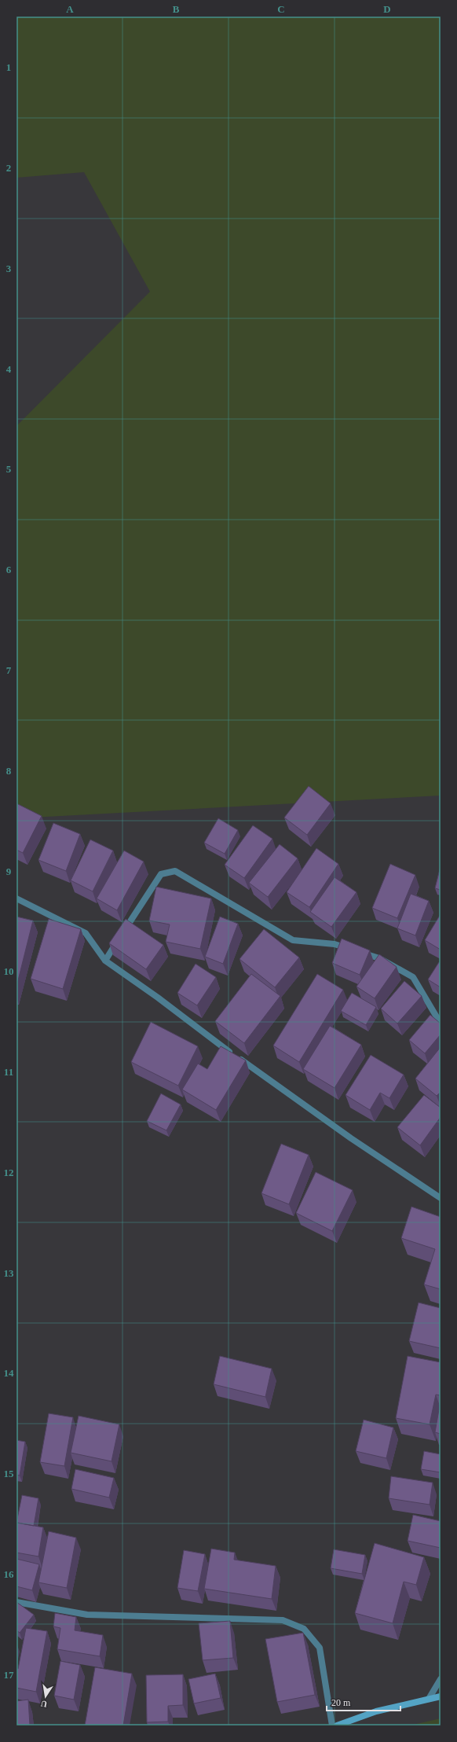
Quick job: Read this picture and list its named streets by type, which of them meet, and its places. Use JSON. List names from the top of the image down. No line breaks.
{"scale_bar":"20 m","north":"bottom","grid":{"columns":["A","B","C","D"],"rows":["1","2","3","4","5","6","7","8","9","10","11","12","13","14","15","16","17"]}}
